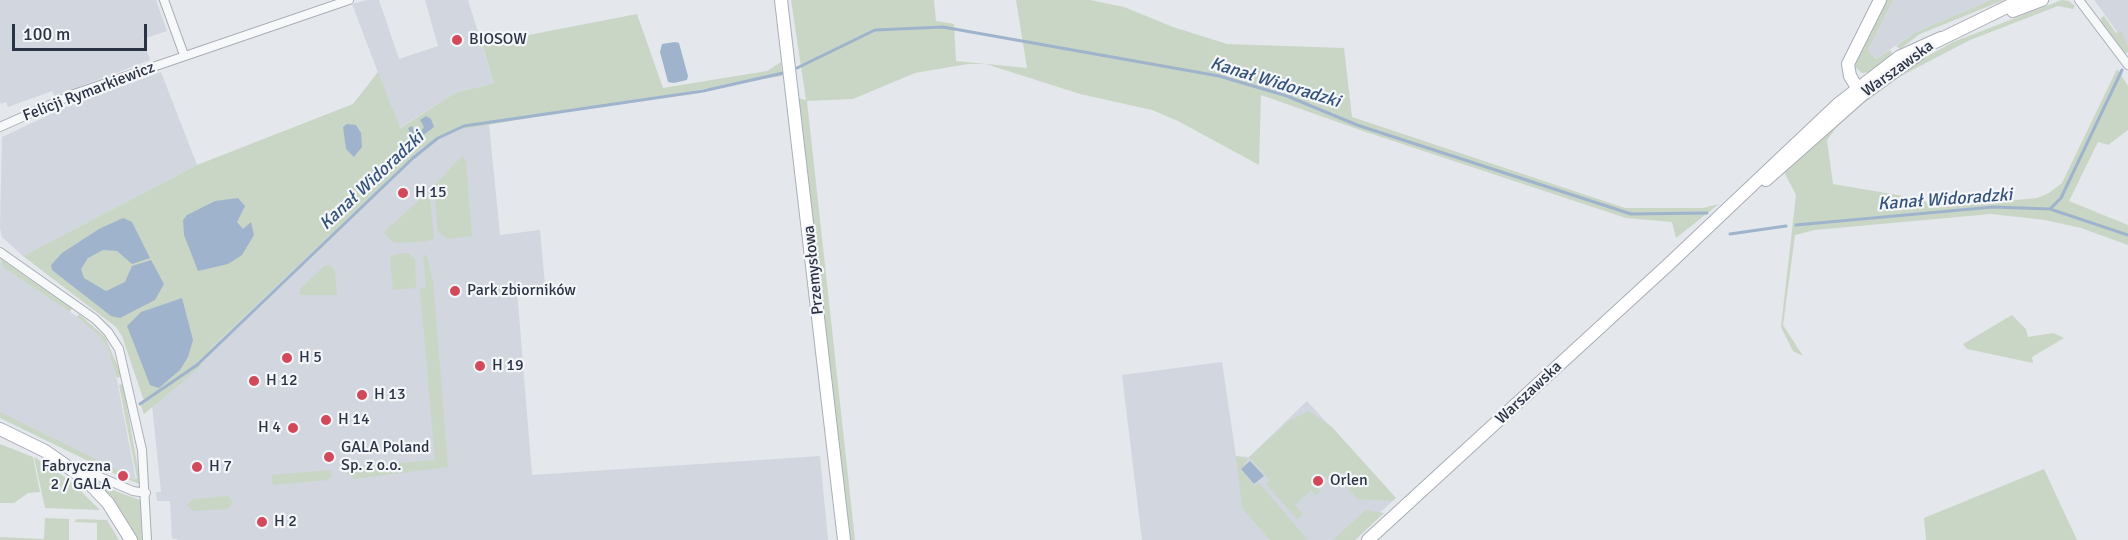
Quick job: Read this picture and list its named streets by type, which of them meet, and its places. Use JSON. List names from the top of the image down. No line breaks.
{"streets":{"street":["Warszawska","Felicji Rymarkiewicz","Przemysłowa"]},"water":["Kanał Widoradzki"],"places":["BIOSOW","H 15","Park zbiorników","H 5","H 19","H 12","H 13","H 14","H 4","GALA Poland Sp. z o.o.","H 7","Fabryczna 2 / GALA","Orlen","H 2"],"scale_bar":"100 m"}
